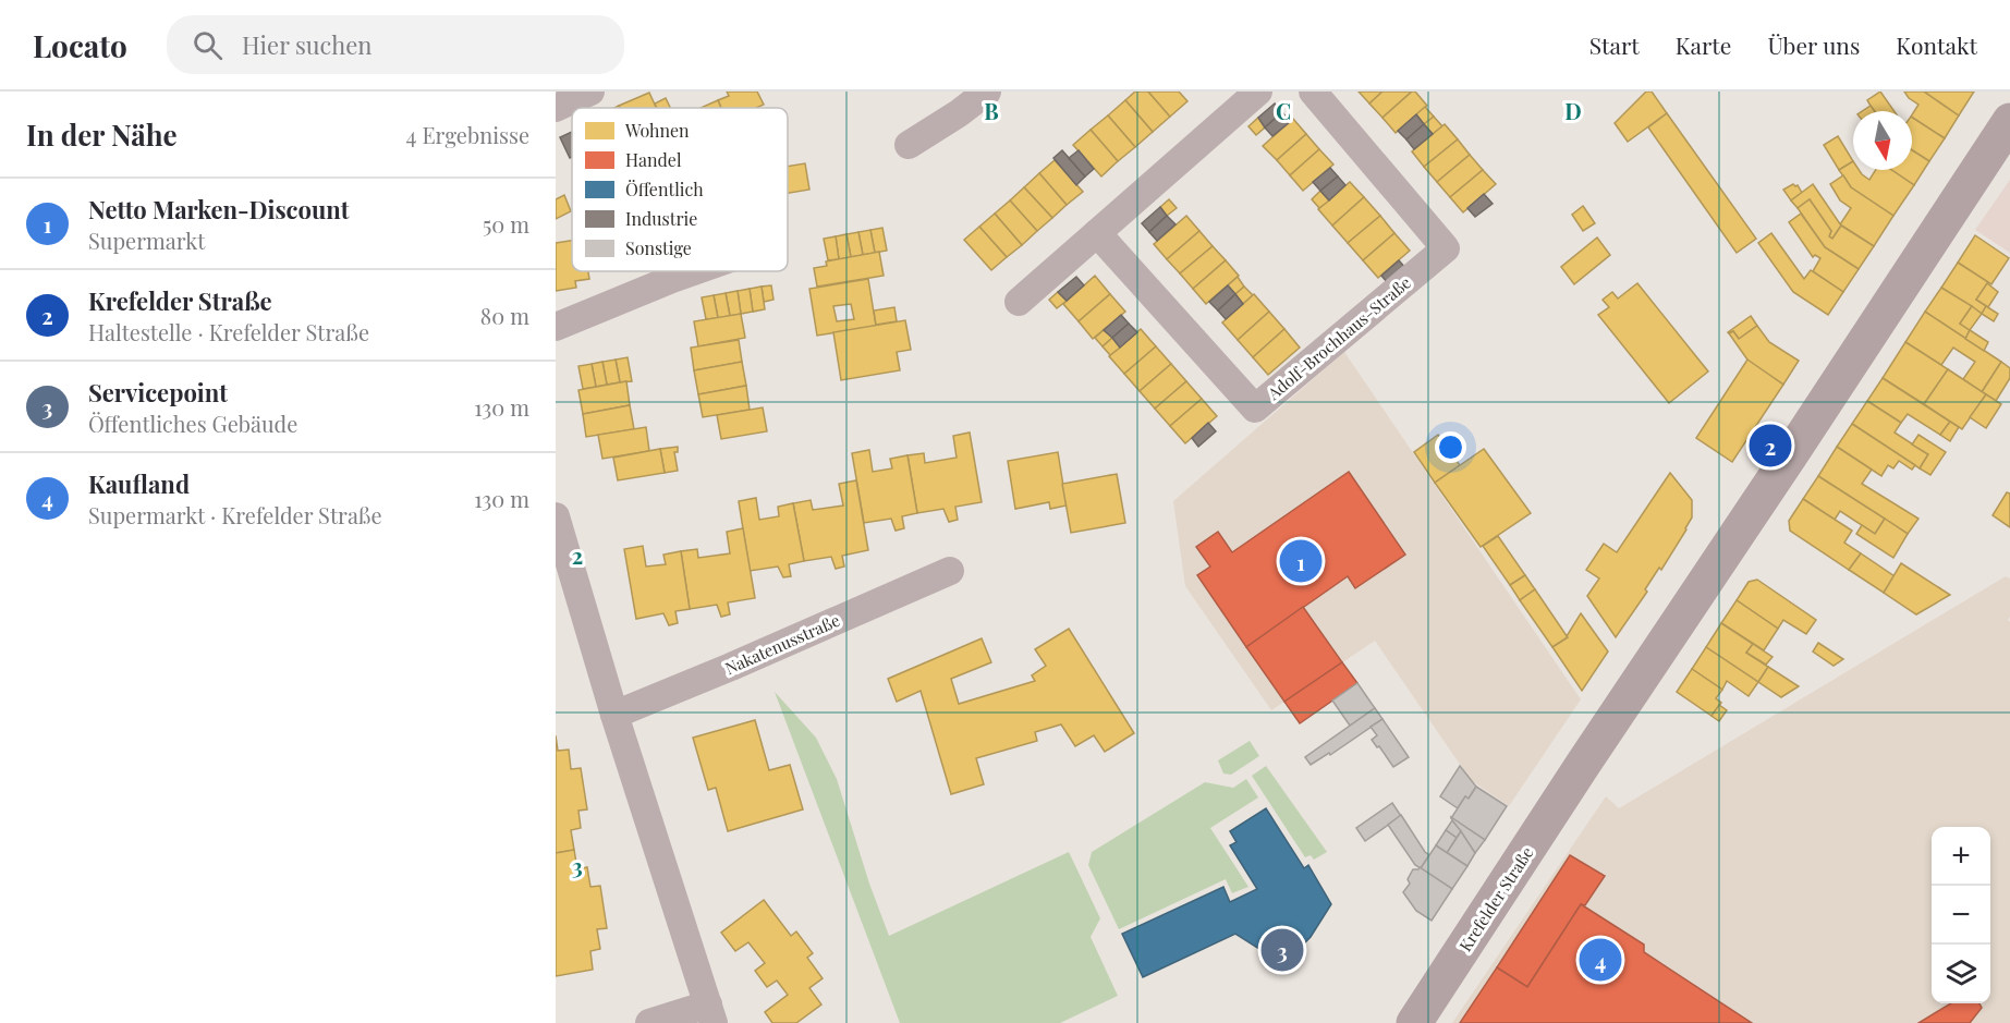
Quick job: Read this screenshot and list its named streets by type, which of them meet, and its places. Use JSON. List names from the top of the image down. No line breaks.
{"streets":{"main road":["Krefelder Straße"],"street":["Adolf-Brochhaus-Straße","Nakatenusstraße"]},"legend":["Wohnen","Handel","Öffentlich","Industrie","Sonstige"],"north":"bottom","page":{"header":"Locato","search":"Hier suchen","nav":["Start","Karte","Über uns","Kontakt"],"heading":["In der Nähe","4 Ergebnisse"],"list":[{"mark":"1","name":"Netto Marken-Discount","note":"Supermarkt","value":"50 m"},{"mark":"2","name":"Krefelder Straße","note":"Haltestelle · Krefelder Straße","value":"80 m"},{"mark":"3","name":"Servicepoint","note":"Öffentliches Gebäude","value":"130 m"},{"mark":"4","name":"Kaufland","note":"Supermarkt · Krefelder Straße","value":"130 m"}],"pins":["2","1","3","4"],"map_buttons":["+","−"]},"grid":{"columns":["B","C","D"],"rows":["2","3"]}}
